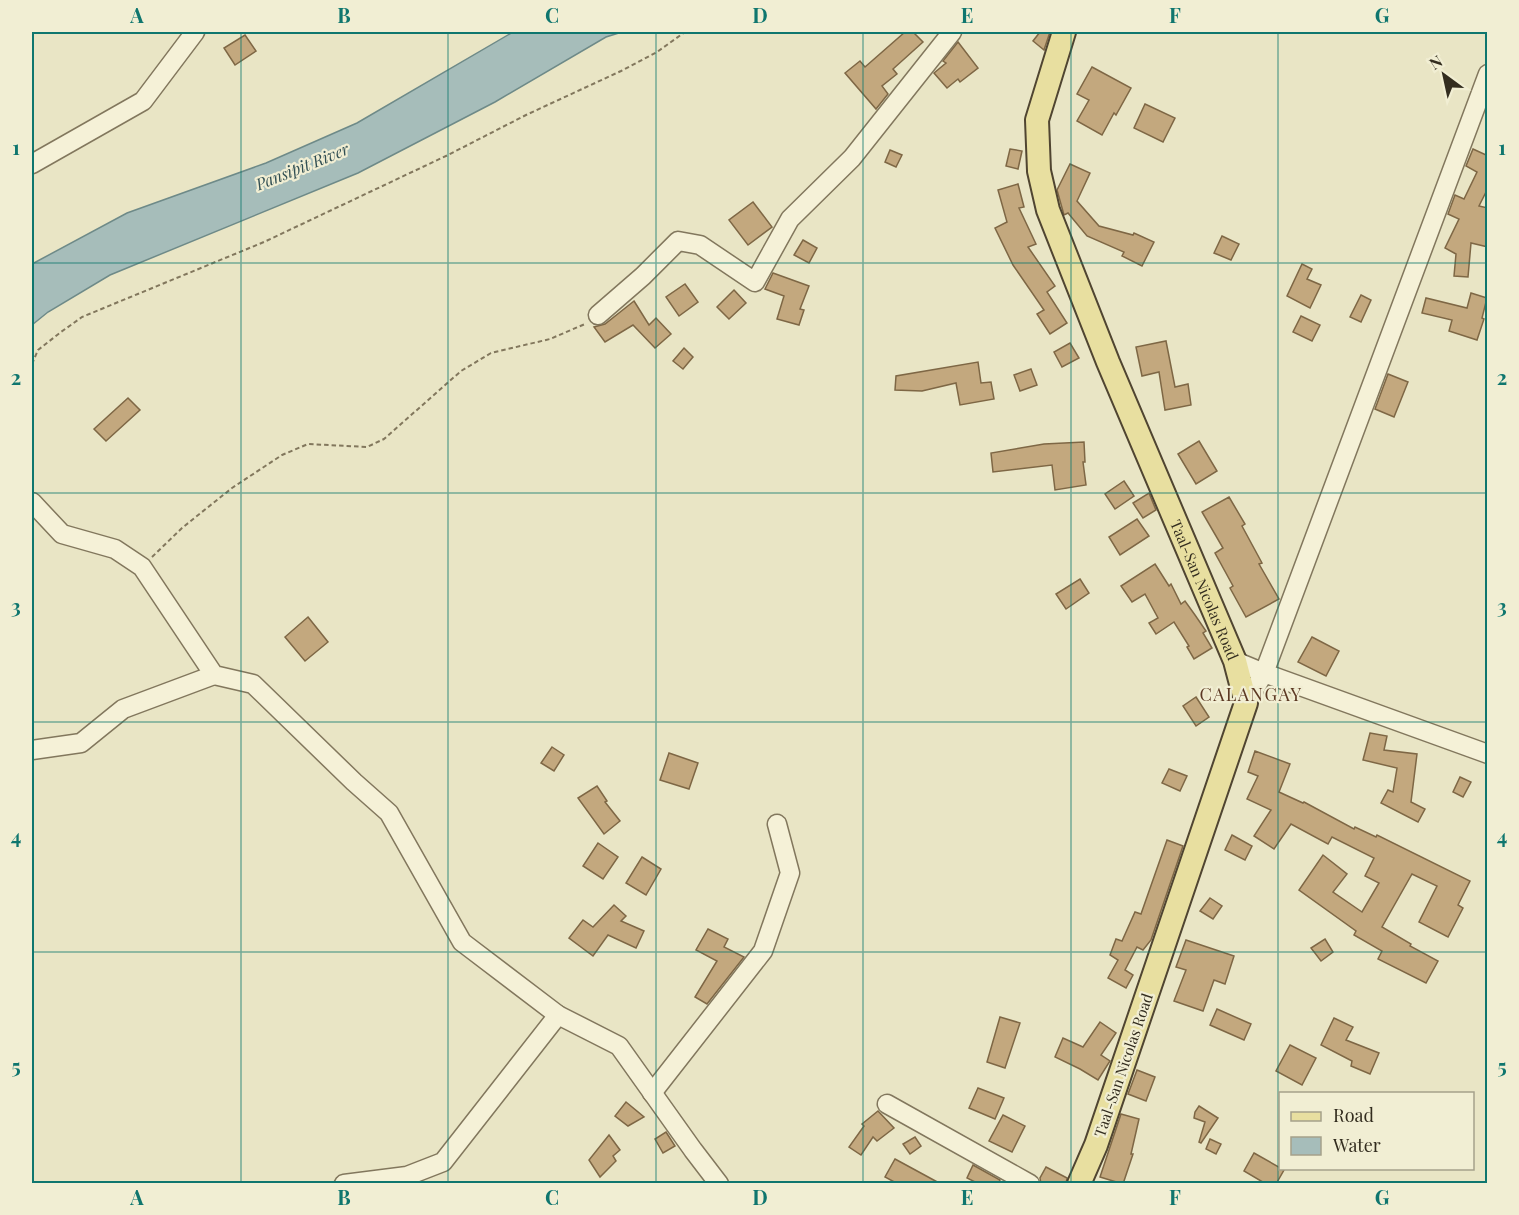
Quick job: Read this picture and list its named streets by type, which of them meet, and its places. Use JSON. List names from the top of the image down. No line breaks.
{"streets":{"main road":["Taal-San Nicolas Road"]},"districts":["CALANGAY"],"water":["Pansipit River"],"legend":["Road","Water"],"north":"top left","grid":{"columns":["A","B","C","D","E","F","G"],"rows":["1","2","3","4","5"]}}
